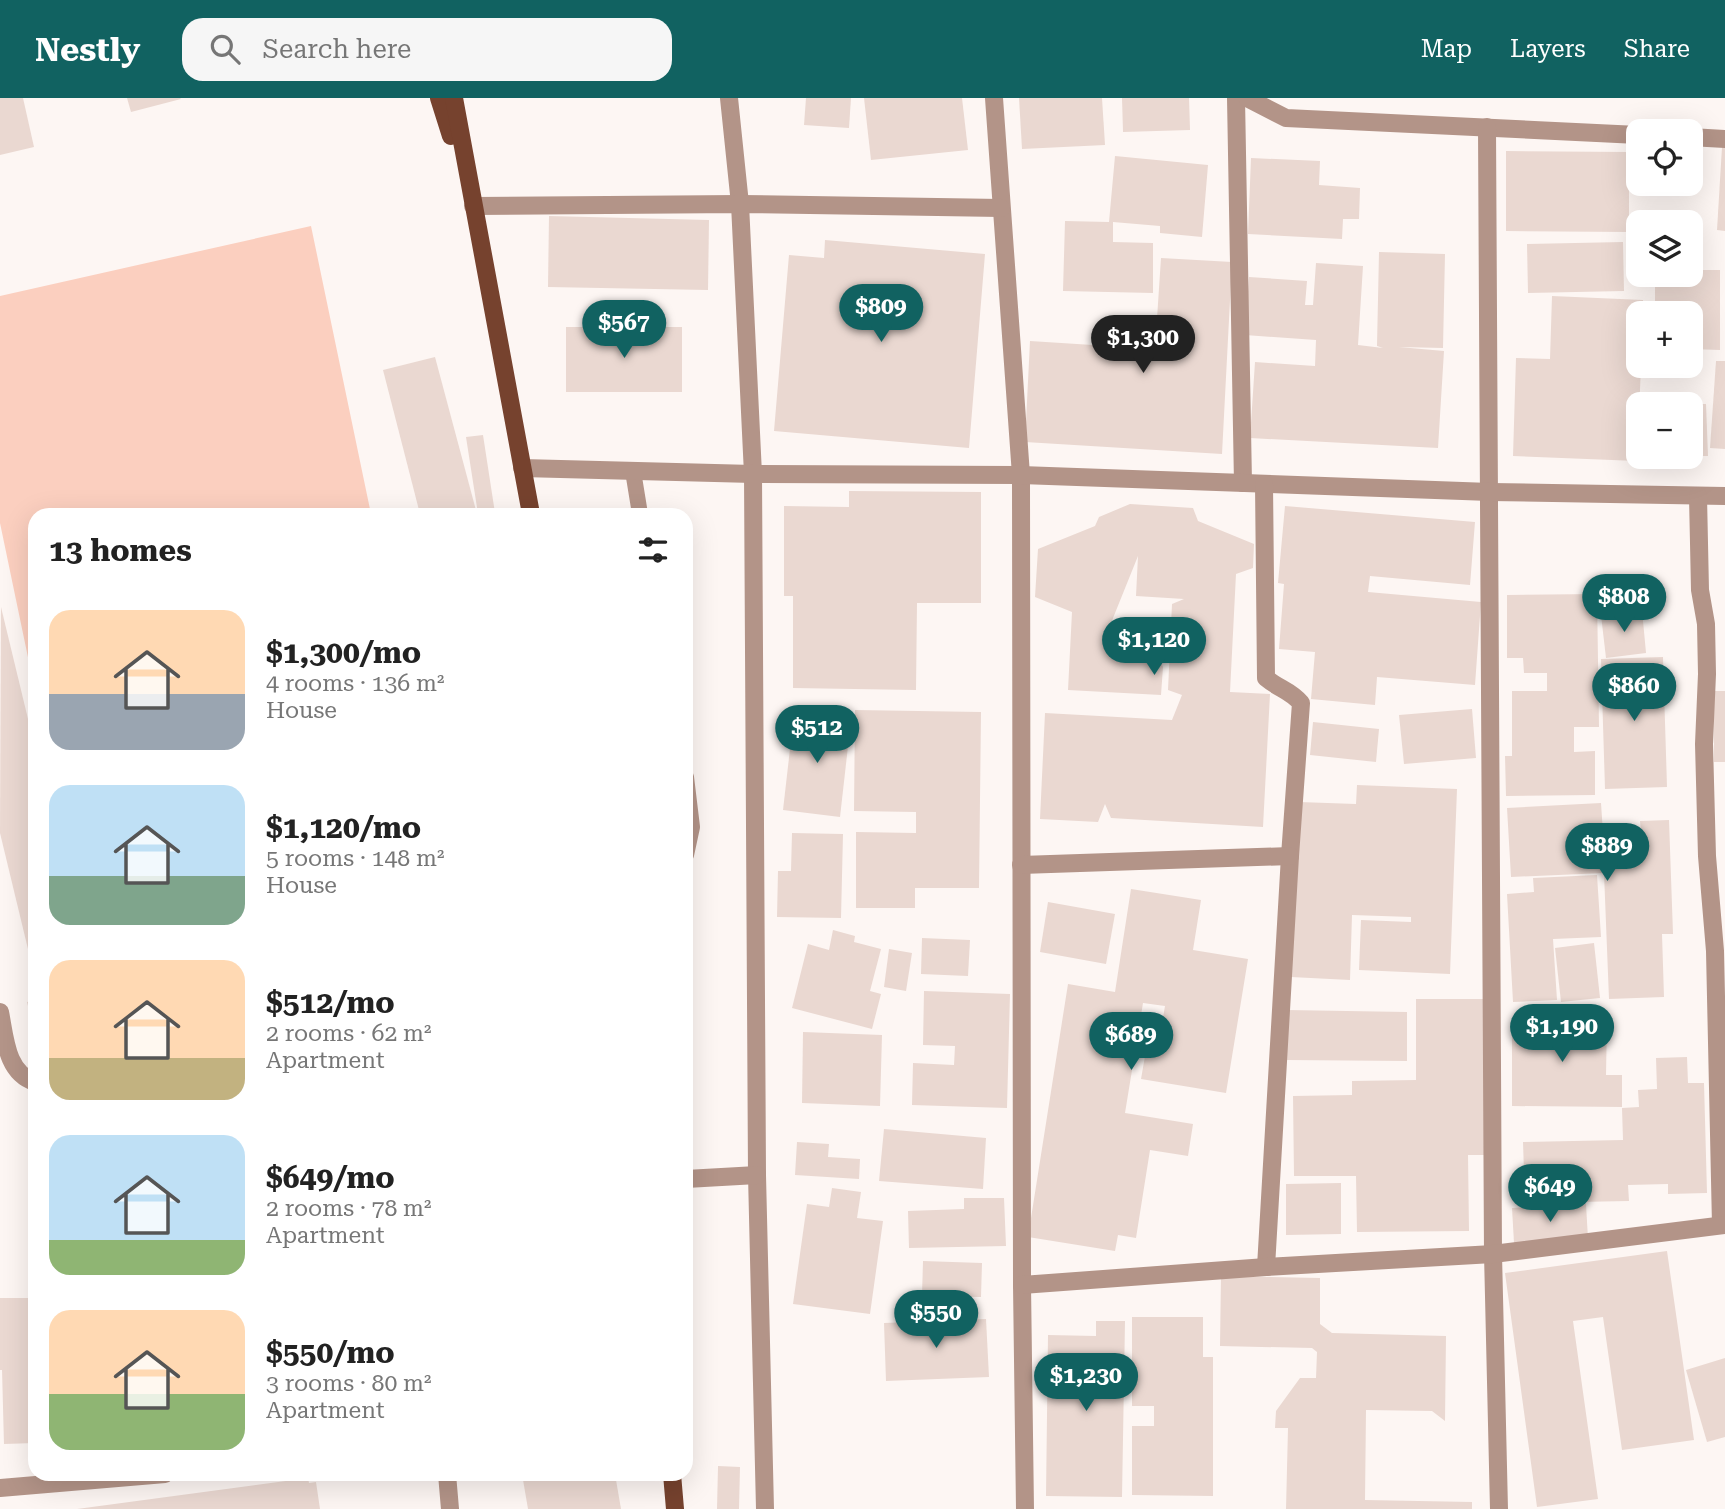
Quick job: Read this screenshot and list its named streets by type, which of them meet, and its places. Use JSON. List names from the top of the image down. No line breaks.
{"page":{"header":"Nestly","search":"Search here","nav":["Map","Layers","Share"],"map_buttons":["+","−"],"price":["$809","$567","$1,300","$808","$1,120","$860","$512","$889","$1,190","$689","$649","$550","$1,230"],"heading":"13 homes","list":[{"name":"$1,300/mo","note":"4 rooms · 136 m² · House"},{"name":"$1,120/mo","note":"5 rooms · 148 m² · House"},{"name":"$512/mo","note":"2 rooms · 62 m² · Apartment"},{"name":"$649/mo","note":"2 rooms · 78 m² · Apartment"},{"name":"$550/mo","note":"3 rooms · 80 m² · Apartment"}]}}
